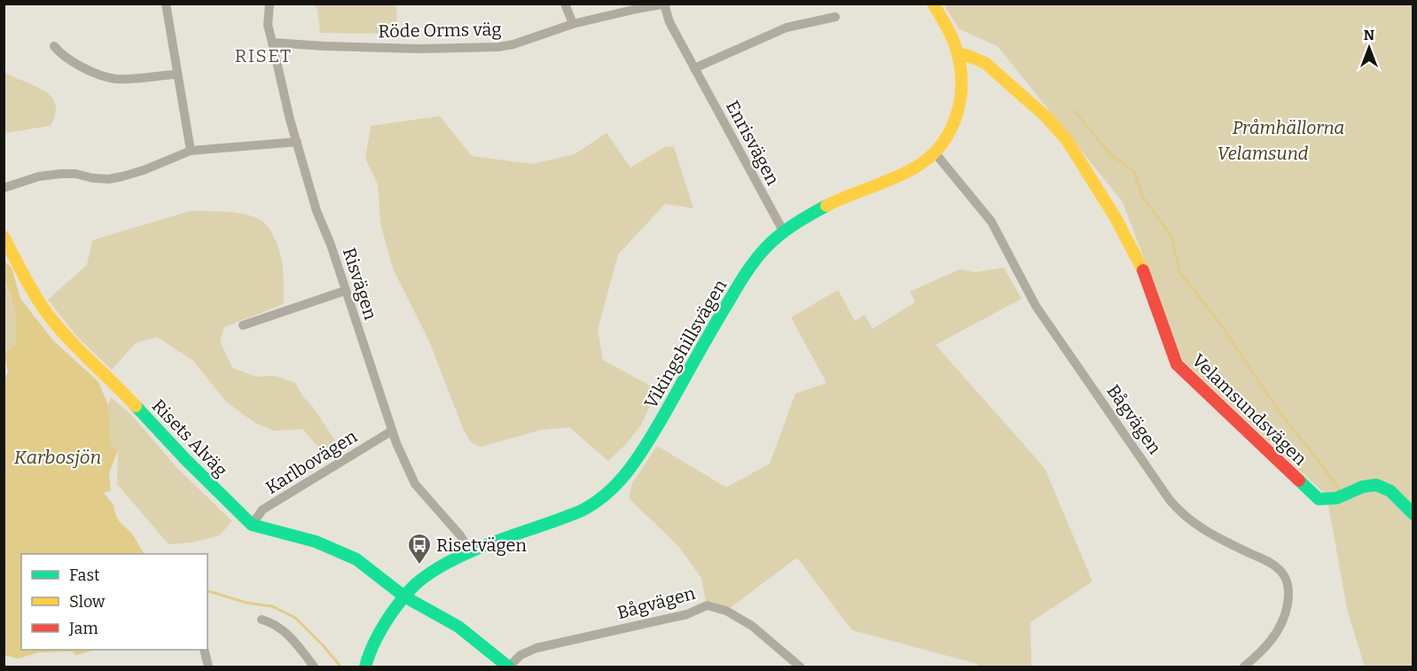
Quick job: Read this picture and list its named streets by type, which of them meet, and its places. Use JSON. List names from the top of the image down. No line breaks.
{"streets":{"street":["Röde Orms väg","Enrisvägen","Risvägen","Vikingshillsvägen","Velamsundsvägen","Bågvägen","Risets Alväg","Karlbovägen"]},"crossings":[["Röde Orms väg","Enrisvägen"],["Röde Orms väg","Risvägen"],["Enrisvägen","Vikingshillsvägen"],["Risvägen","Vikingshillsvägen"],["Risvägen","Karlbovägen"],["Vikingshillsvägen","Velamsundsvägen"],["Vikingshillsvägen","Bågvägen"],["Vikingshillsvägen","Risets Alväg"],["Bågvägen","Risets Alväg"],["Risets Alväg","Karlbovägen"]],"districts":["RISET"],"water":["Karbosjön"],"parks":["Pråmhällorna","Velamsund"],"places":{"bus stop":["Risetvägen"]},"legend":["Fast","Slow","Jam"],"north":"top"}
